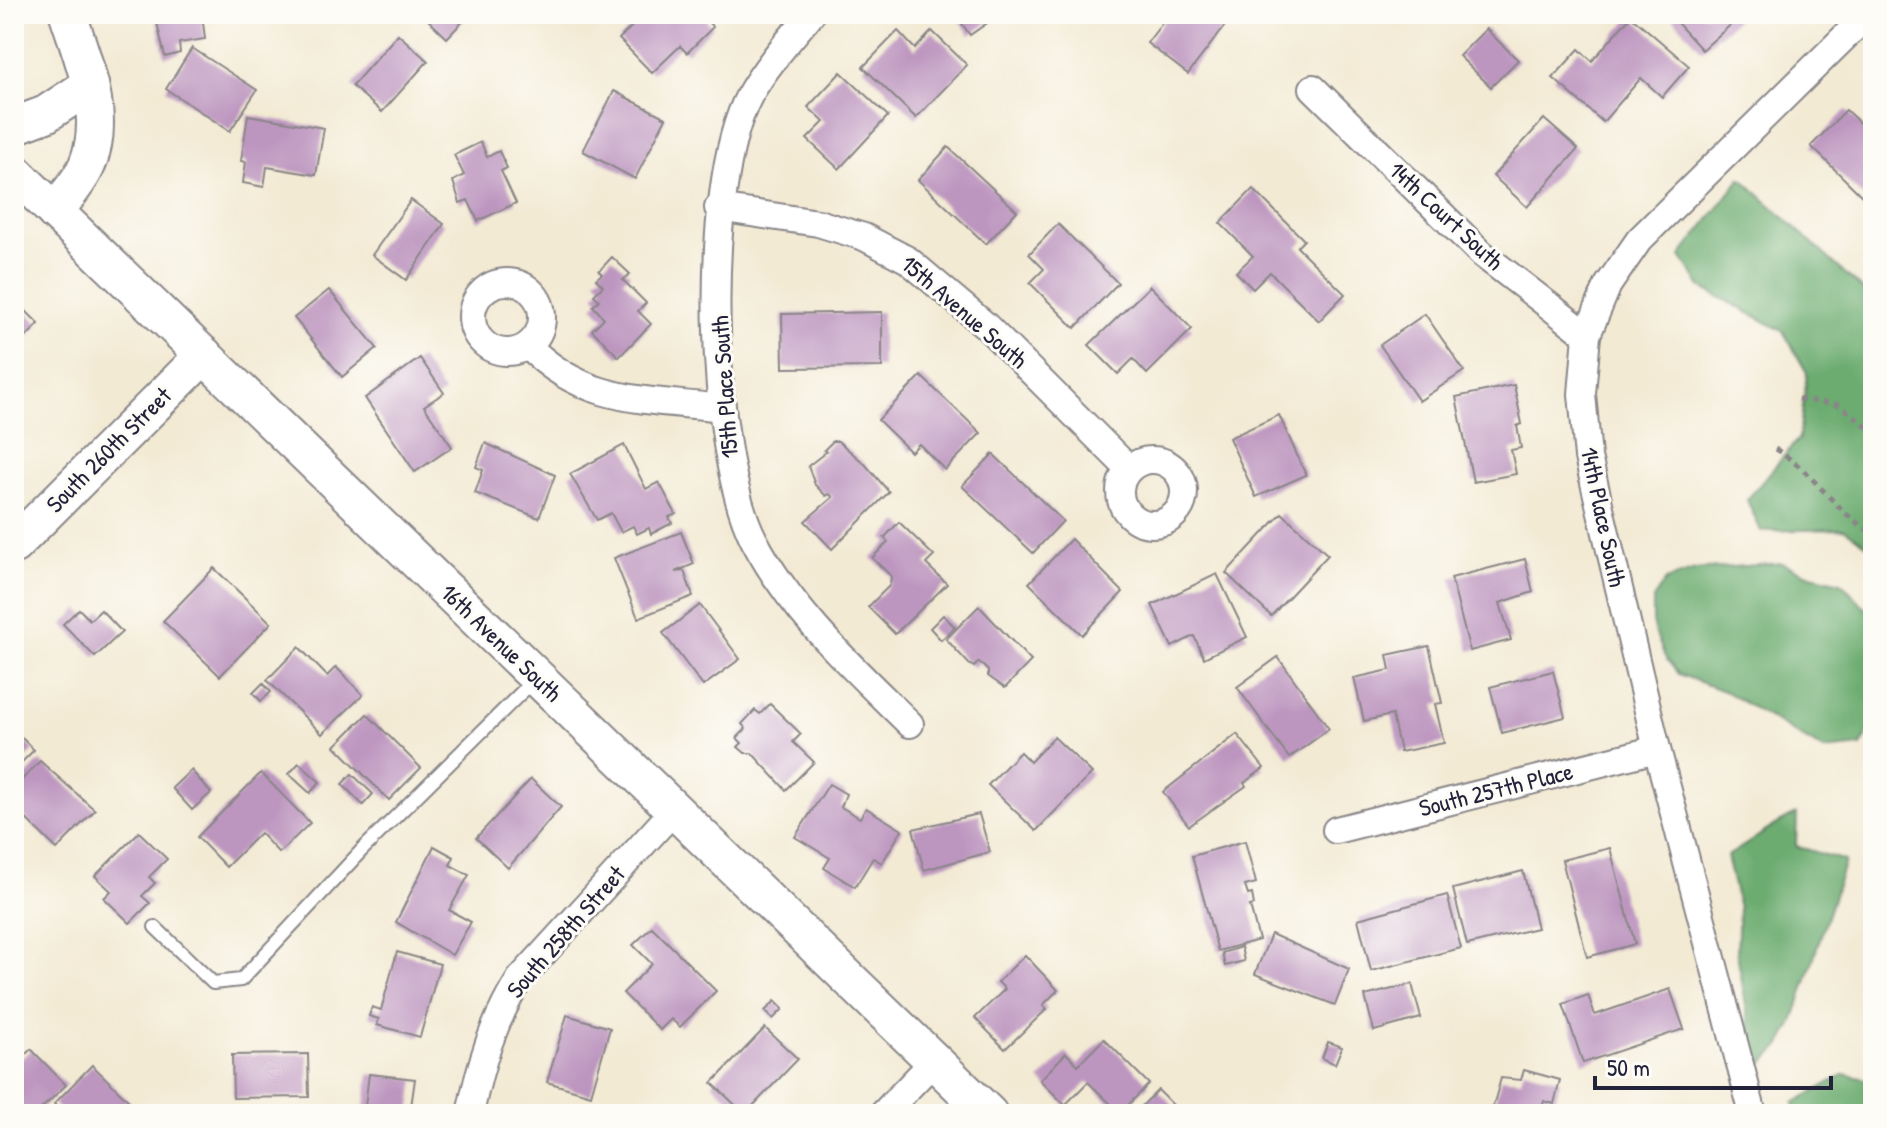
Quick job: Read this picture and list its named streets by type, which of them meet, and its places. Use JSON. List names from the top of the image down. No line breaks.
{"streets":{"main road":["South 260th Street","16th Avenue South"],"street":["14th Court South","15th Avenue South","15th Place South","14th Place South","South 257th Place","South 258th Street"]},"crossings":[["14th Court South","14th Place South"],["15th Avenue South","15th Place South"],["South 260th Street","16th Avenue South"],["14th Place South","South 257th Place"],["16th Avenue South","South 258th Street"]],"scale_bar":"50 m"}
